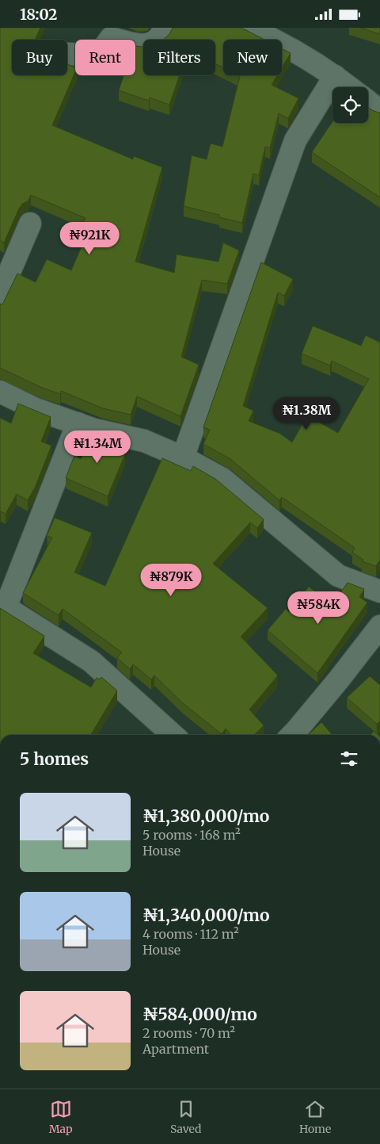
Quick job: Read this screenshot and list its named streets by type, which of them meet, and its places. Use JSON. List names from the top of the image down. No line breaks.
{"page":{"status":"18:02","chip":["Buy","Rent","Filters","New"],"price":["₦921K","₦1.38M","₦1.34M","₦879K","₦584K"],"heading":"5 homes","list":[{"name":"₦1,380,000/mo","note":"5 rooms · 168 m² · House"},{"name":"₦1,340,000/mo","note":"4 rooms · 112 m² · House"},{"name":"₦584,000/mo","note":"2 rooms · 70 m² · Apartment"}],"tabs":["Map","Saved","Home"]}}
